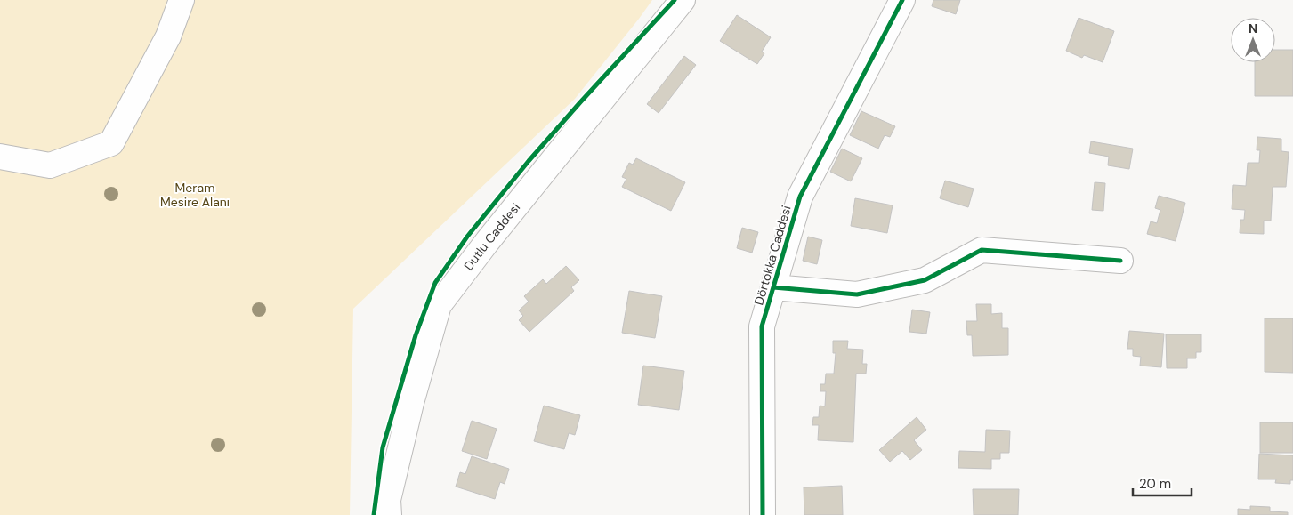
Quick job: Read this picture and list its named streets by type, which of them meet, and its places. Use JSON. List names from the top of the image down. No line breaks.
{"streets":{"main road":["Dutlu Caddesi","Dörtokka Caddesi"]},"parks":["Meram Mesire Alanı"],"scale_bar":"20 m","north":"top"}
